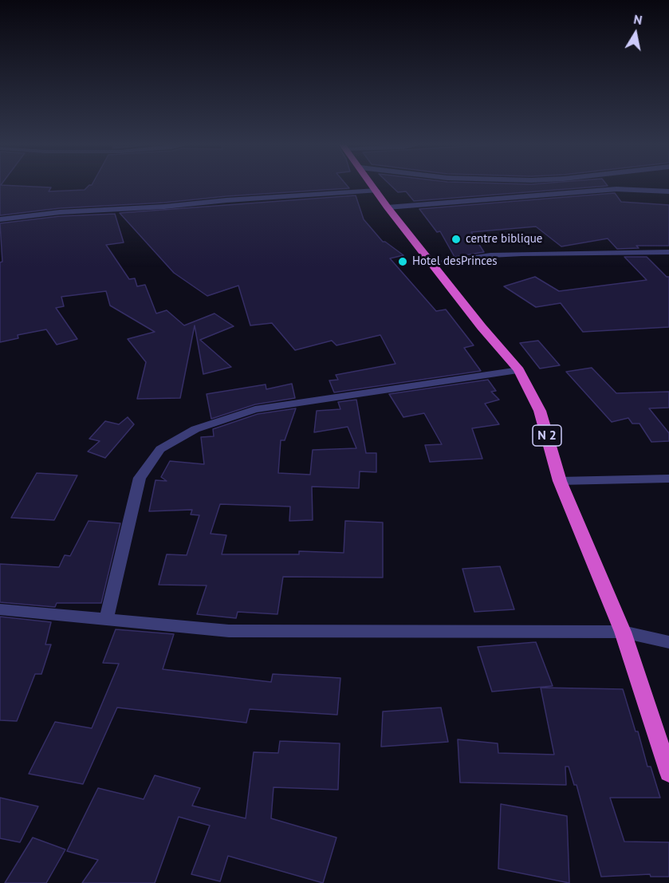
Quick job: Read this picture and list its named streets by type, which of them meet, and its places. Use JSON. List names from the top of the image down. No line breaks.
{"streets":{"highway":["N 2"]},"places":["centre biblique","Hotel desPrinces"],"north":"top"}
